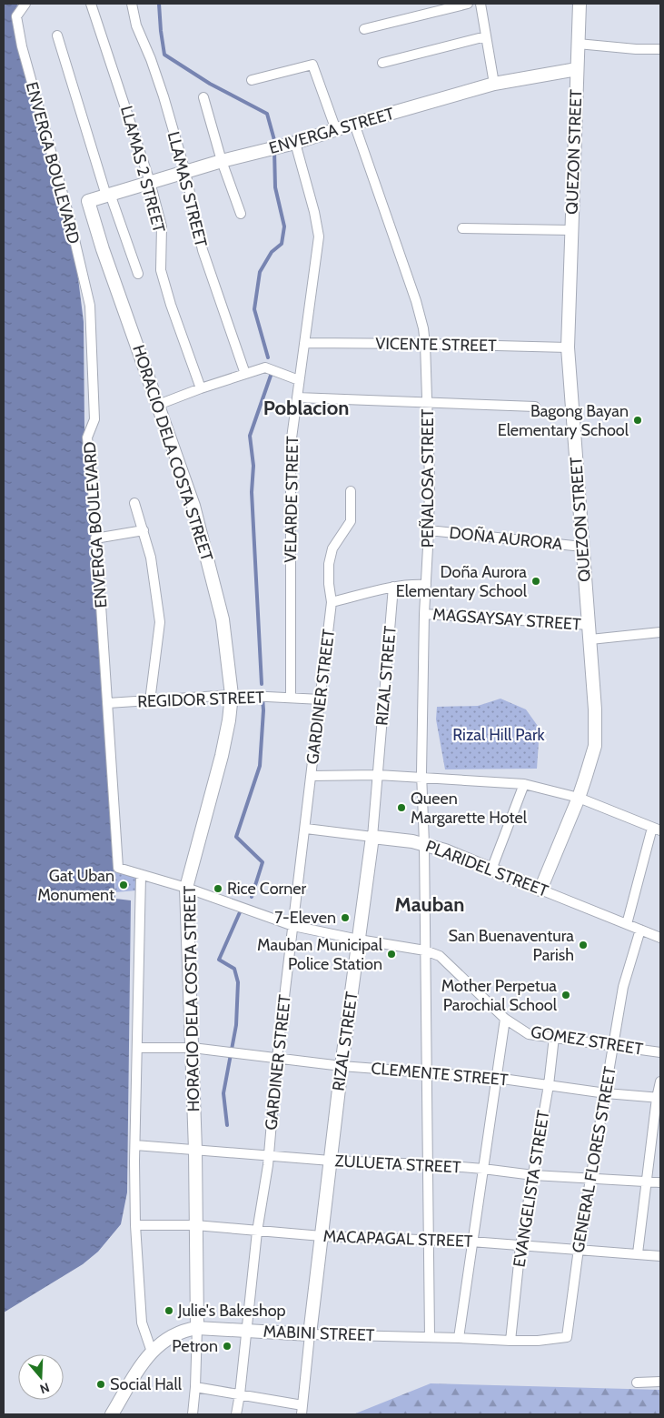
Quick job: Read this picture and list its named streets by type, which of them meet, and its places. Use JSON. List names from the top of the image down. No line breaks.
{"streets":{"main road":["ENVERGA STREET","QUEZON STREET","HORACIO DELA COSTA STREET","RIZAL STREET","PLARIDEL STREET","MABINI STREET"],"street":["ENVERGA BOULEVARD","LLAMAS 2 STREET","LLAMAS STREET","VICENTE STREET","PEÑALOSA STREET","VELARDE STREET","DOÑA AURORA","MAGSAYSAY STREET","GARDINER STREET","REGIDOR STREET","GOMEZ STREET","CLEMENTE STREET","GENERAL FLORES STREET","ZULUETA STREET","EVANGELISTA STREET","MACAPAGAL STREET"]},"crossings":[["ENVERGA STREET","QUEZON STREET"],["ENVERGA STREET","LLAMAS 2 STREET"],["ENVERGA STREET","LLAMAS STREET"],["ENVERGA STREET","HORACIO DELA COSTA STREET"],["ENVERGA STREET","PEÑALOSA STREET"],["ENVERGA STREET","VELARDE STREET"],["QUEZON STREET","VICENTE STREET"],["QUEZON STREET","DOÑA AURORA"],["QUEZON STREET","MAGSAYSAY STREET"],["QUEZON STREET","PLARIDEL STREET"],["ENVERGA BOULEVARD","REGIDOR STREET"],["ENVERGA BOULEVARD","GOMEZ STREET"],["VICENTE STREET","PEÑALOSA STREET"],["VICENTE STREET","VELARDE STREET"],["HORACIO DELA COSTA STREET","REGIDOR STREET"],["HORACIO DELA COSTA STREET","GOMEZ STREET"],["HORACIO DELA COSTA STREET","CLEMENTE STREET"],["HORACIO DELA COSTA STREET","ZULUETA STREET"],["HORACIO DELA COSTA STREET","MACAPAGAL STREET"],["HORACIO DELA COSTA STREET","MABINI STREET"],["PEÑALOSA STREET","DOÑA AURORA"],["PEÑALOSA STREET","MAGSAYSAY STREET"],["PEÑALOSA STREET","PLARIDEL STREET"],["PEÑALOSA STREET","GOMEZ STREET"],["PEÑALOSA STREET","CLEMENTE STREET"],["PEÑALOSA STREET","ZULUETA STREET"],["PEÑALOSA STREET","MACAPAGAL STREET"],["PEÑALOSA STREET","MABINI STREET"],["VELARDE STREET","REGIDOR STREET"],["RIZAL STREET","PLARIDEL STREET"],["RIZAL STREET","GOMEZ STREET"],["RIZAL STREET","CLEMENTE STREET"],["RIZAL STREET","ZULUETA STREET"],["RIZAL STREET","MACAPAGAL STREET"],["RIZAL STREET","MABINI STREET"],["GARDINER STREET","REGIDOR STREET"],["GARDINER STREET","PLARIDEL STREET"],["GARDINER STREET","GOMEZ STREET"],["GARDINER STREET","CLEMENTE STREET"],["GARDINER STREET","ZULUETA STREET"],["GARDINER STREET","MACAPAGAL STREET"],["GARDINER STREET","MABINI STREET"],["PLARIDEL STREET","GENERAL FLORES STREET"],["GOMEZ STREET","GENERAL FLORES STREET"],["GOMEZ STREET","EVANGELISTA STREET"],["CLEMENTE STREET","GENERAL FLORES STREET"],["CLEMENTE STREET","EVANGELISTA STREET"],["GENERAL FLORES STREET","ZULUETA STREET"],["GENERAL FLORES STREET","MACAPAGAL STREET"],["GENERAL FLORES STREET","MABINI STREET"],["ZULUETA STREET","EVANGELISTA STREET"],["EVANGELISTA STREET","MACAPAGAL STREET"],["EVANGELISTA STREET","MABINI STREET"]],"districts":["Poblacion","Mauban"],"parks":["Rizal Hill Park"],"places":["Bagong Bayan Elementary School","Doña Aurora Elementary School","Queen Margarette Hotel","Gat Uban Monument","Rice Corner","7-Eleven","San Buenaventura Parish","Mauban Municipal Police Station","Mother Perpetua Parochial School","Julie's Bakeshop","Petron","Social Hall"],"north":"bottom"}
